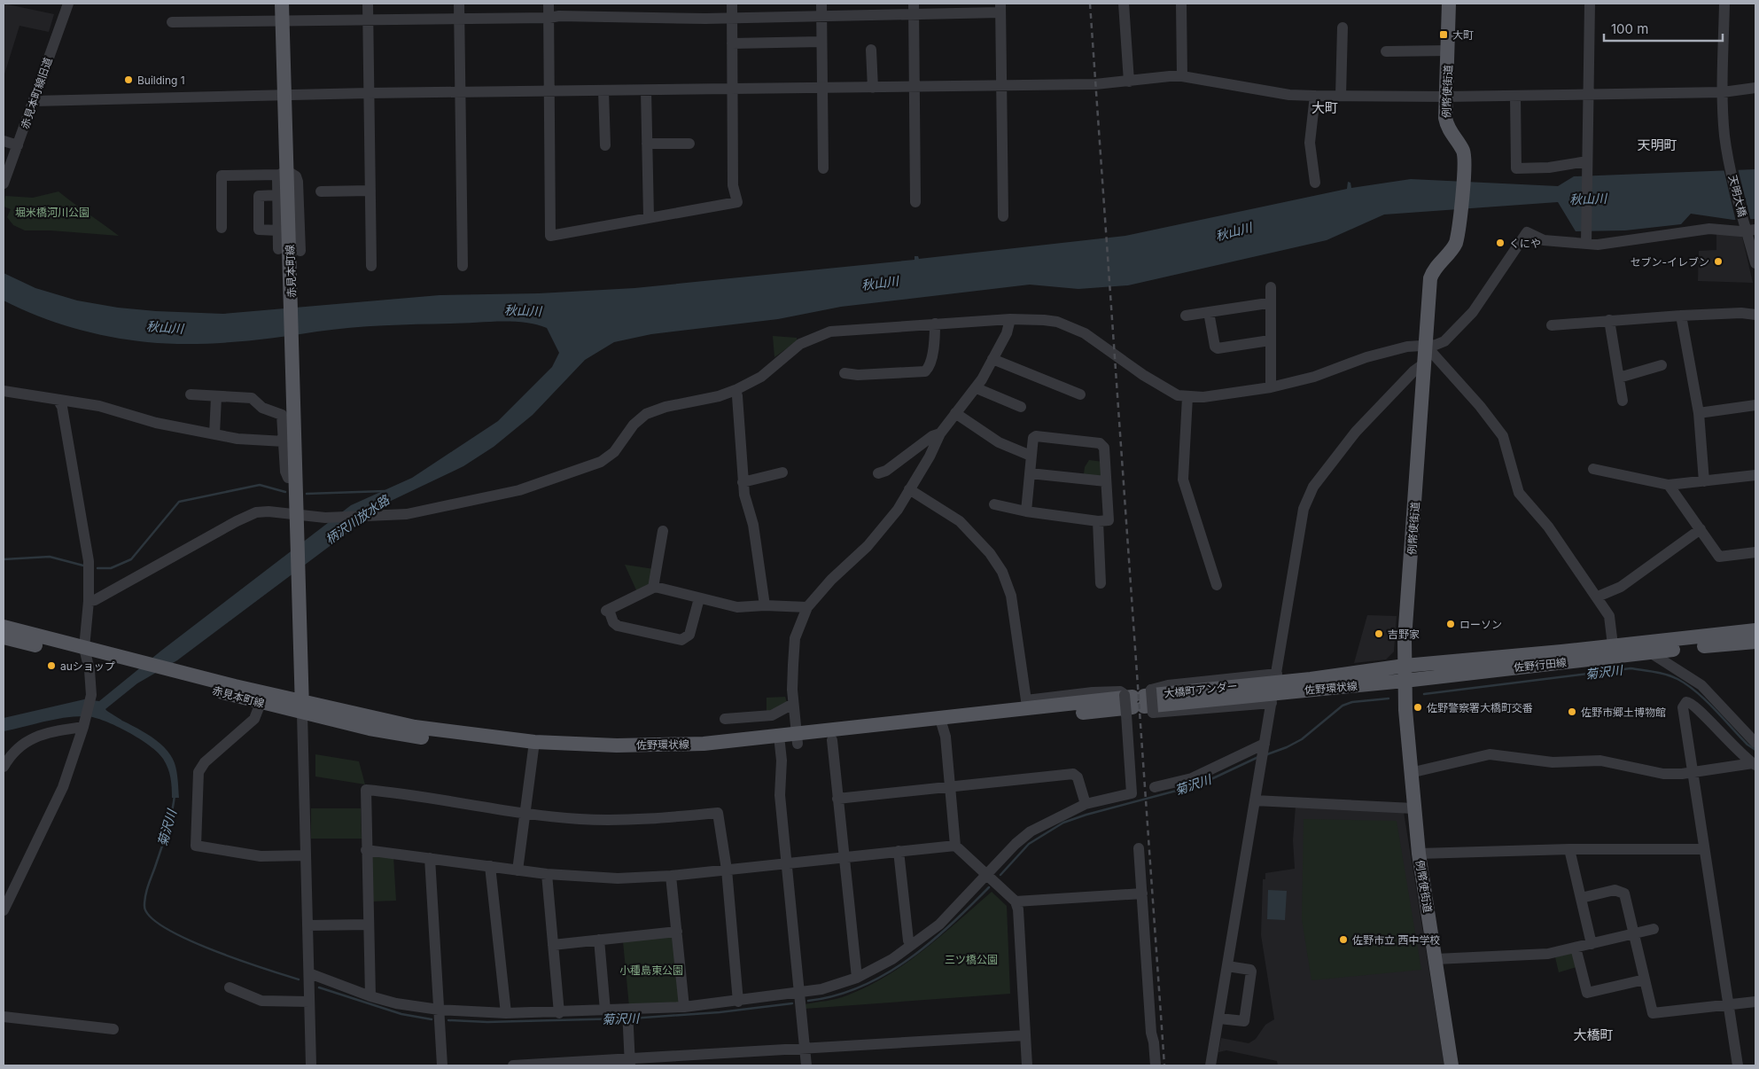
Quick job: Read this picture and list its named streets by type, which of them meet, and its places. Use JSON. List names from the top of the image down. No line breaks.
{"streets":{"main road":["例幣使街道","赤見本町線","佐野行田線","佐野環状線","大橋町アンダー"],"street":["赤見本町線旧道","天明大橋"]},"crossings":[["例幣使街道","佐野行田線"],["例幣使街道","佐野環状線"],["赤見本町線","佐野環状線"],["佐野行田線","佐野環状線"],["佐野環状線","大橋町アンダー"]],"districts":["大町","天明町","大橋町"],"water":["秋山川","柄沢川放水路","菊沢川"],"parks":["堀米橋河川公園","三ツ橋公園","小種島東公園"],"places":{"transit":["大町"],"other":["Building 1","くにや","セブン-イレブン","ローソン","吉野家","auショップ","佐野警察署大橋町交番","佐野市郷土博物館","佐野市立 西中学校"]},"scale_bar":"100 m"}
